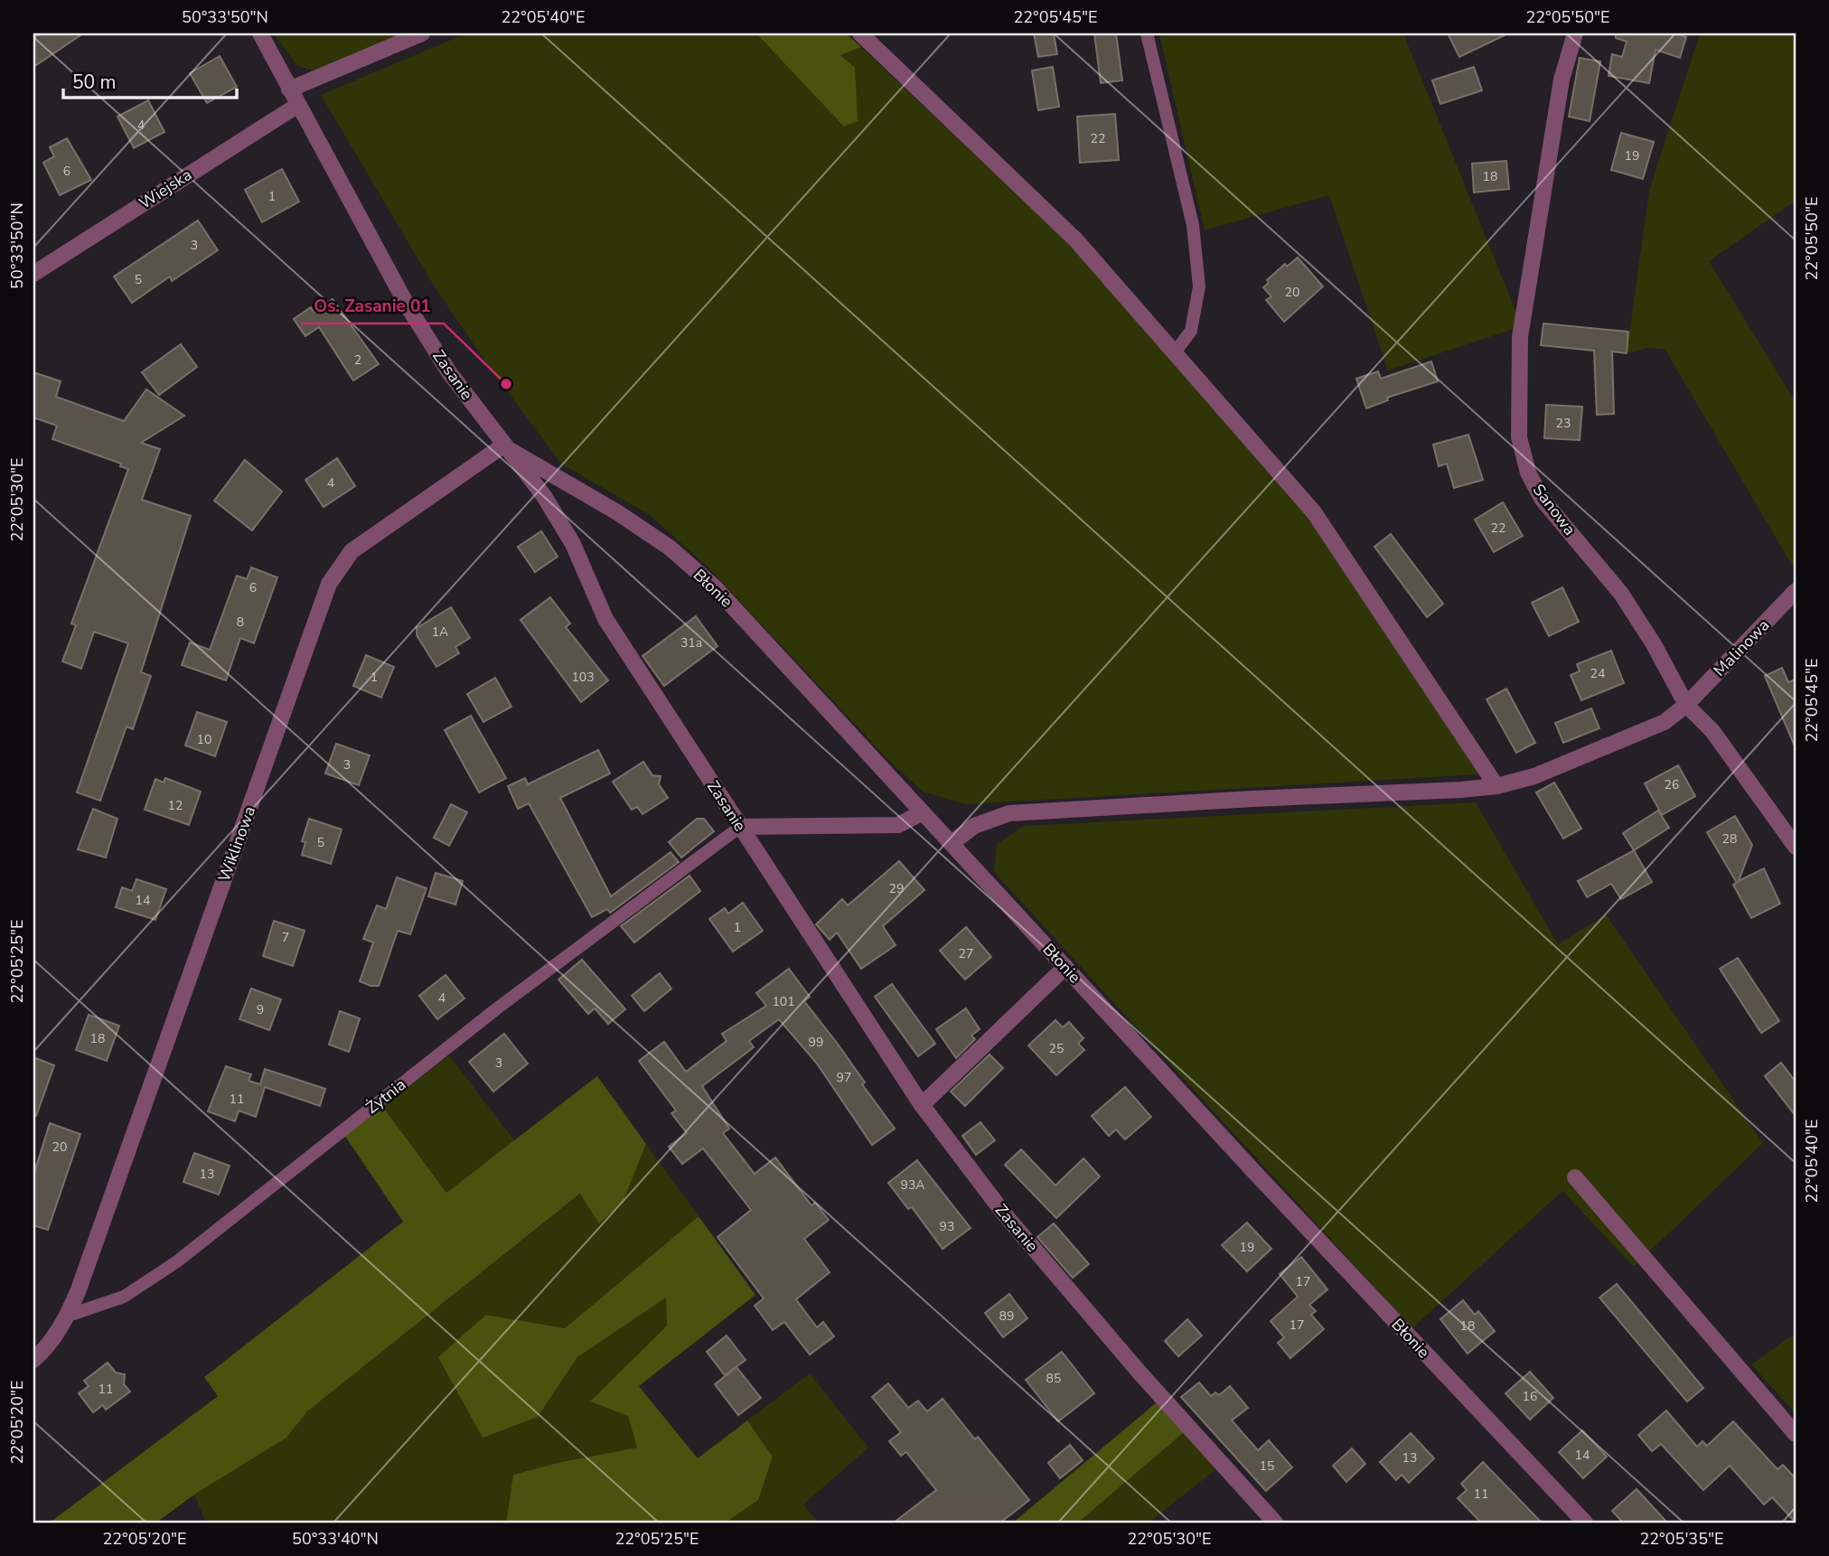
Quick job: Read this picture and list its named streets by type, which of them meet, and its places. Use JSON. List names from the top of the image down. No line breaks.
{"streets":{"street":["Wiejska","Zasanie","Sanowa","Błonie","Malinowa","Wiklinowa"],"lane":["Żytnia"]},"crossings":[["Wiejska","Zasanie"],["Zasanie","Błonie"],["Zasanie","Wiklinowa"],["Zasanie","Żytnia"],["Sanowa","Malinowa"],["Błonie","Malinowa"],["Błonie","Wiklinowa"],["Wiklinowa","Żytnia"]],"places":["Os. Zasanie 01"],"house_numbers":["4","22","19","6","18","1","3","5","20","2","23","4","22","6","8","1A","31a","24","1","103","10","3","26","12","28","5","29","14","1","7","27","4","101","9","18","99","25","3","97","11","20","13","93A","93","19","17","89","17","18","85","11","16","14","13","15","11"],"scale_bar":"50 m","coordinates":["50°33'50\"N","22°05'40\"E","22°05'45\"E","22°05'50\"E","22°05'30\"E","22°05'25\"E","22°05'20\"E","50°33'40\"N","22°05'35\"E"]}
